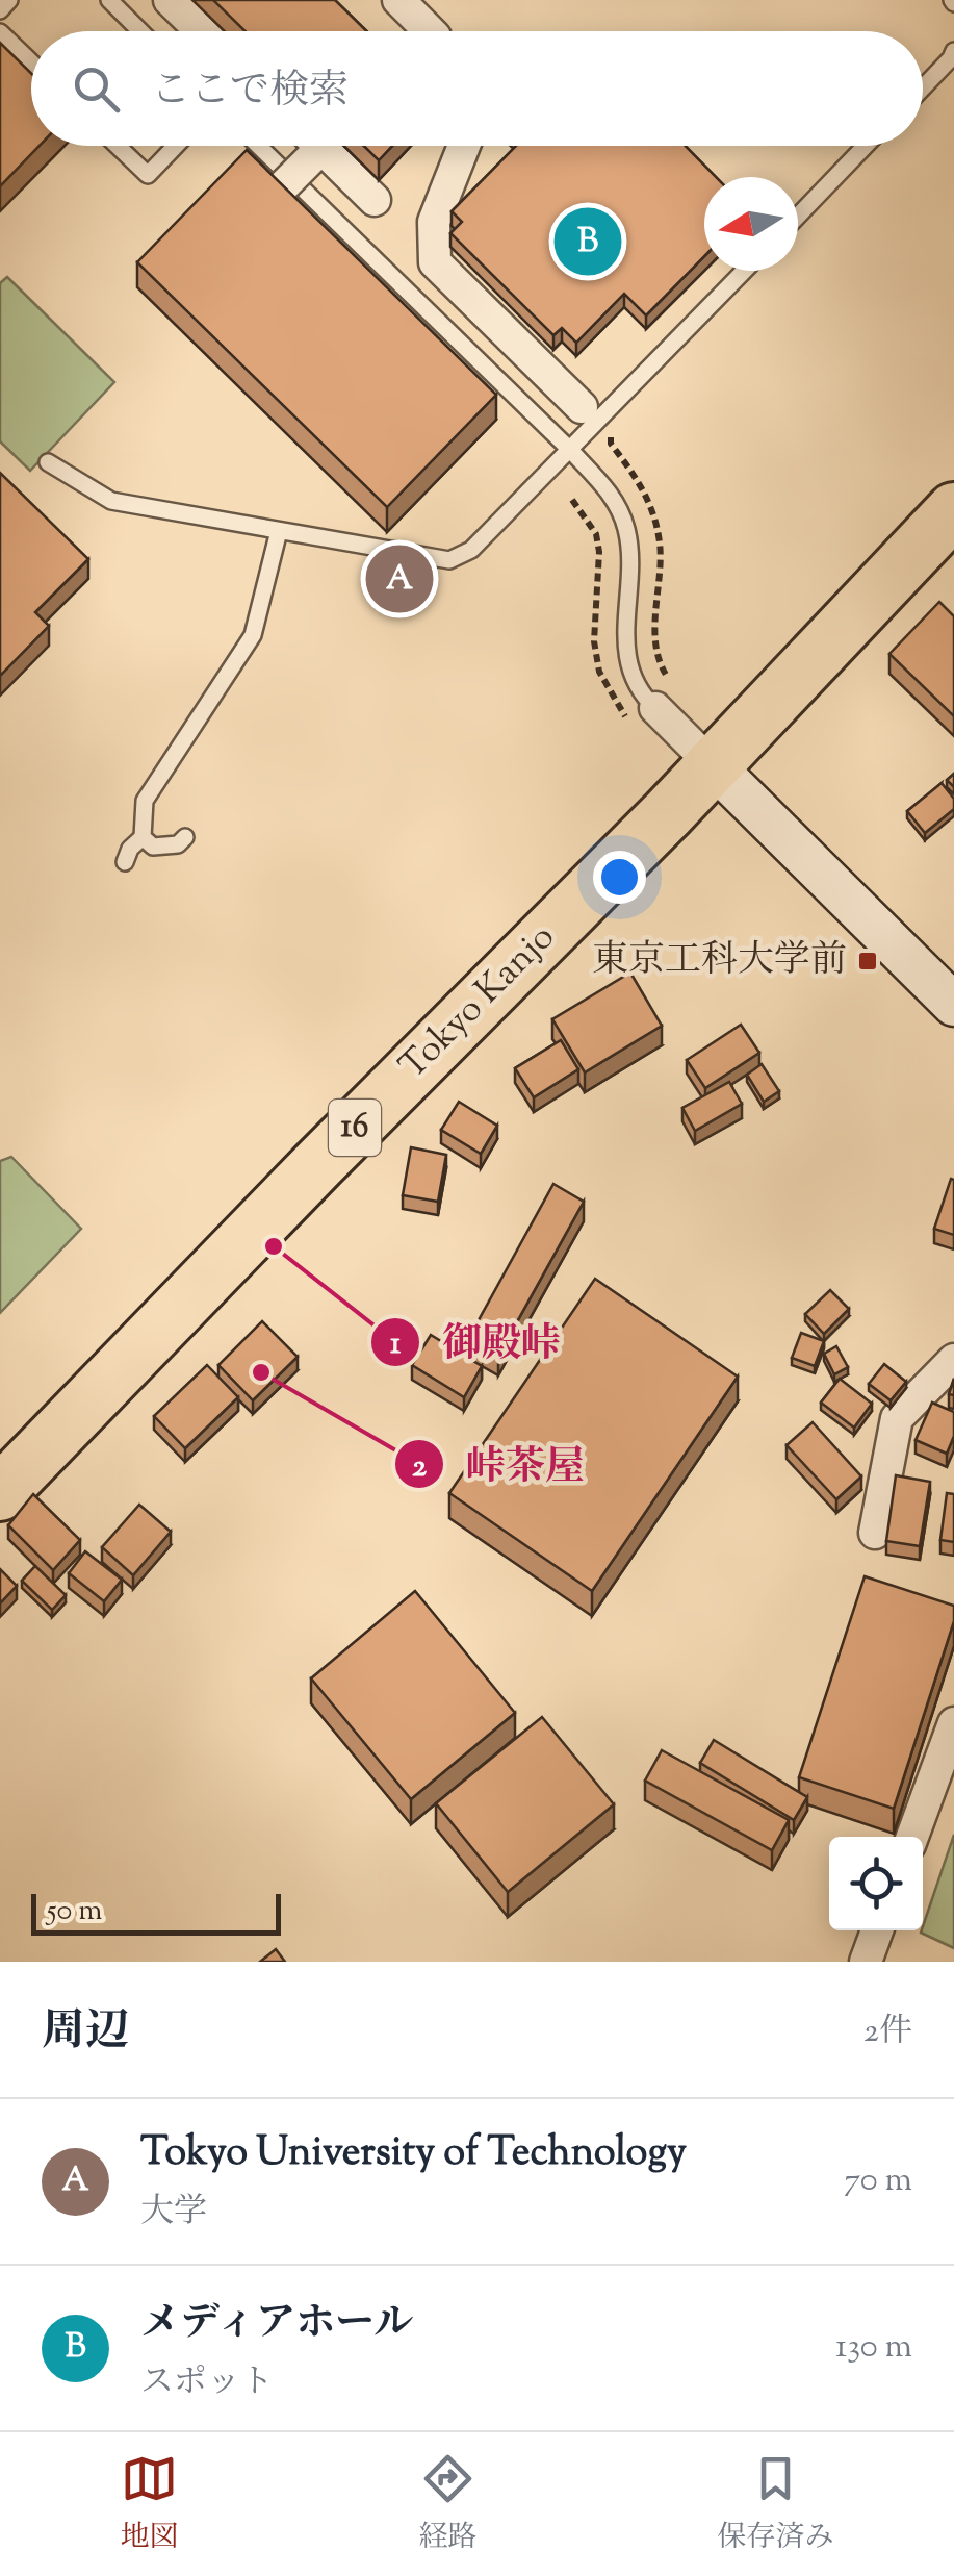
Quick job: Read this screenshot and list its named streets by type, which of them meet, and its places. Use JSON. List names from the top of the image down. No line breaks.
{"streets":{"highway":["Tokyo Kanjo","16"]},"places":{"transit":["東京工科大学前"],"other":["御殿峠","峠茶屋"]},"scale_bar":"50 m","north":"left","page":{"search":"ここで検索","pins":["B","A"],"scale":"50 m","heading":["周辺","2件"],"list":[{"mark":"A","name":"Tokyo University of Technology","note":"大学","value":"70 m"},{"mark":"B","name":"メディアホール","note":"スポット","value":"130 m"}],"nav":["地図","経路","保存済み"]}}
